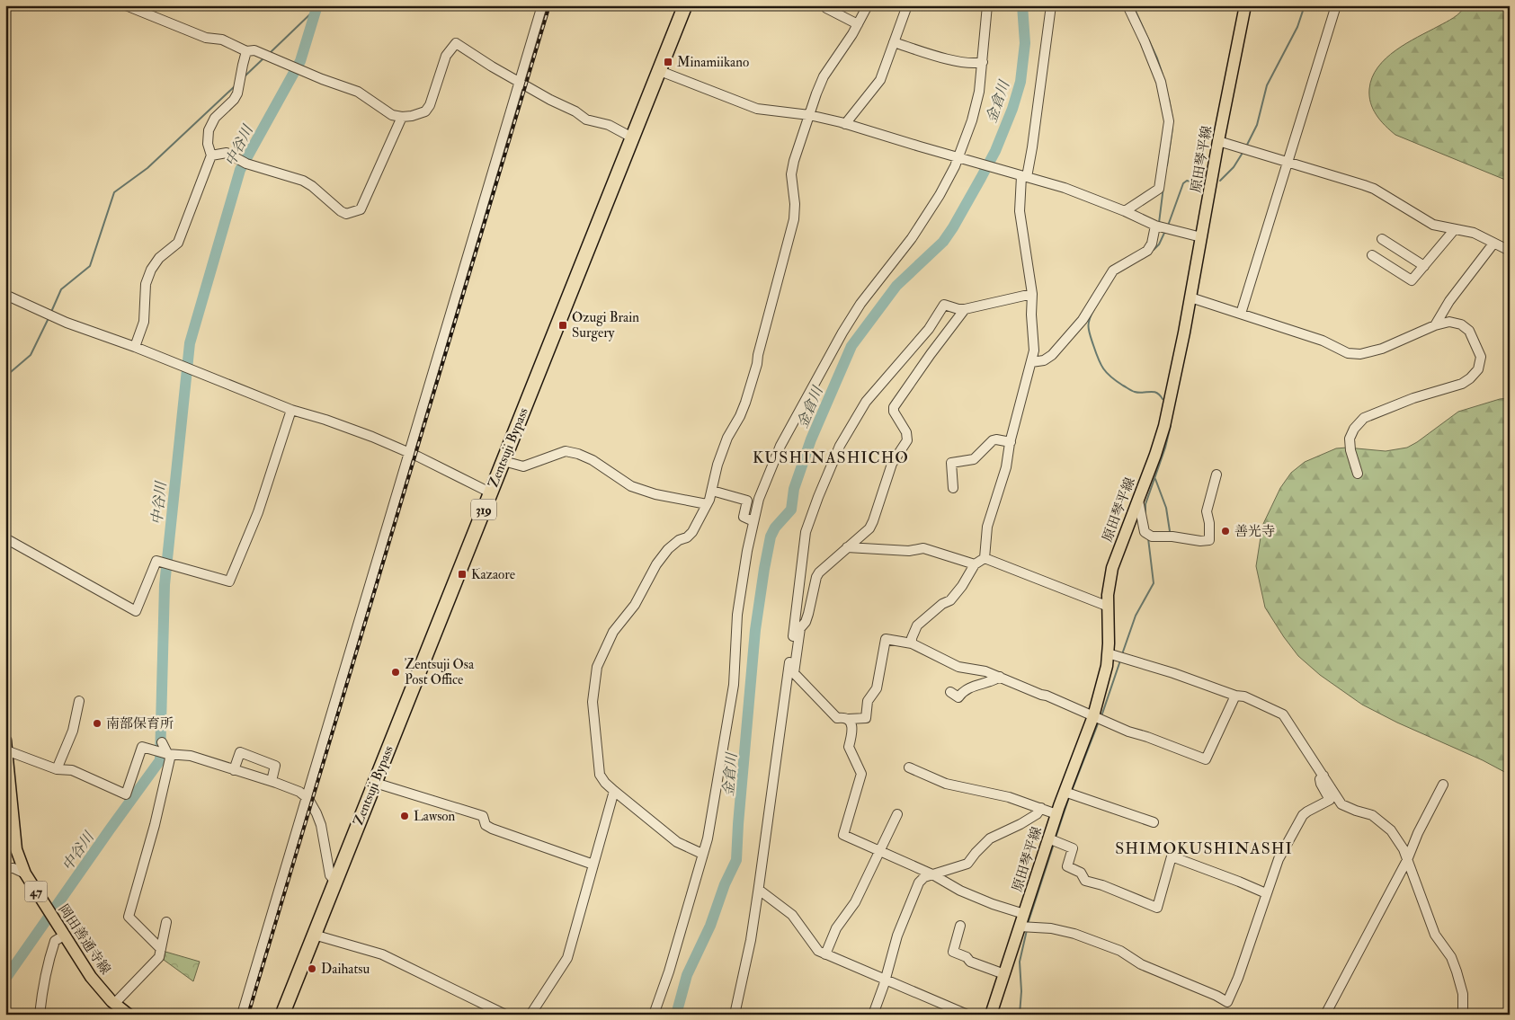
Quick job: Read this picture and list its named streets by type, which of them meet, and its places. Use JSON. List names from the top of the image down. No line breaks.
{"streets":{"highway":["Zentsuji Bypass","319"],"main road":["原田琴平線","47","岡田善通寺線"]},"districts":["KUSHINASHICHO","SHIMOKUSHINASHI"],"water":["金倉川","中谷川"],"places":{"transit":["Minamiikano","Ozugi Brain Surgery","Kazaore"],"other":["善光寺","Zentsuji Osa Post Office","南部保育所","Lawson","Daihatsu"]}}
